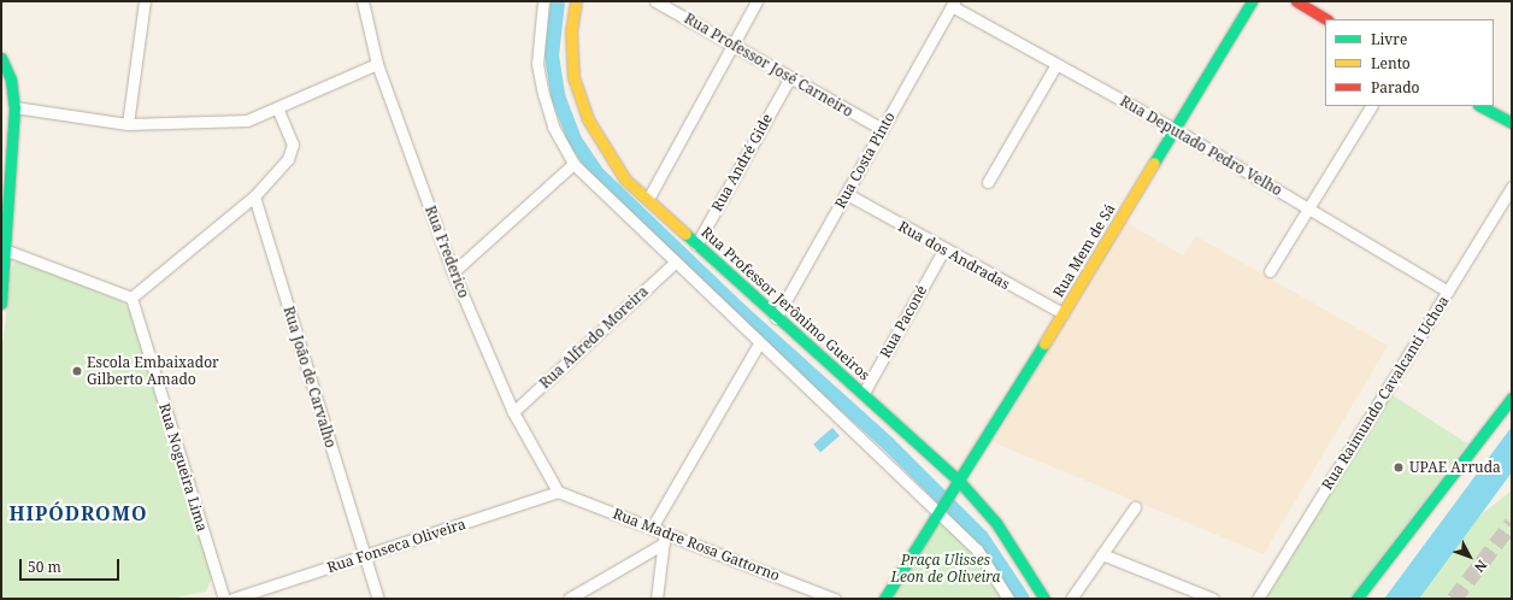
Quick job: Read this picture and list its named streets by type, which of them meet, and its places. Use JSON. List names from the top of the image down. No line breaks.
{"streets":{"street":["Rua Professor José Carneiro","Rua Deputado Pedro Velho","Rua Costa Pinto","Rua André Gide","Rua Mem de Sá","Rua Frederico","Rua dos Andradas","Rua Professor Jerônimo Gueiros","Rua Paconé","Rua Alfredo Moreira","Rua João de Carvalho","Rua Raimundo Cavalcanti Uchoa","Rua Nogueira Lima","Rua Madre Rosa Gattorno","Rua Fonseca Oliveira"]},"crossings":[["Rua Professor José Carneiro","Rua Costa Pinto"],["Rua Professor José Carneiro","Rua André Gide"],["Rua Deputado Pedro Velho","Rua Costa Pinto"],["Rua Deputado Pedro Velho","Rua Mem de Sá"],["Rua Deputado Pedro Velho","Rua Raimundo Cavalcanti Uchoa"],["Rua Costa Pinto","Rua dos Andradas"],["Rua Costa Pinto","Rua Professor Jerônimo Gueiros"],["Rua André Gide","Rua Professor Jerônimo Gueiros"],["Rua Mem de Sá","Rua dos Andradas"],["Rua Mem de Sá","Rua Professor Jerônimo Gueiros"],["Rua Frederico","Rua Alfredo Moreira"],["Rua Frederico","Rua Madre Rosa Gattorno"],["Rua Frederico","Rua Fonseca Oliveira"],["Rua dos Andradas","Rua Paconé"],["Rua Professor Jerônimo Gueiros","Rua Paconé"],["Rua João de Carvalho","Rua Fonseca Oliveira"],["Rua Madre Rosa Gattorno","Rua Fonseca Oliveira"]],"districts":["HIPÓDROMO"],"parks":["Praça Ulisses Leon de Oliveira"],"places":["Escola Embaixador Gilberto Amado","UPAE Arruda"],"legend":["Livre","Lento","Parado"],"scale_bar":"50 m","north":"bottom right"}
